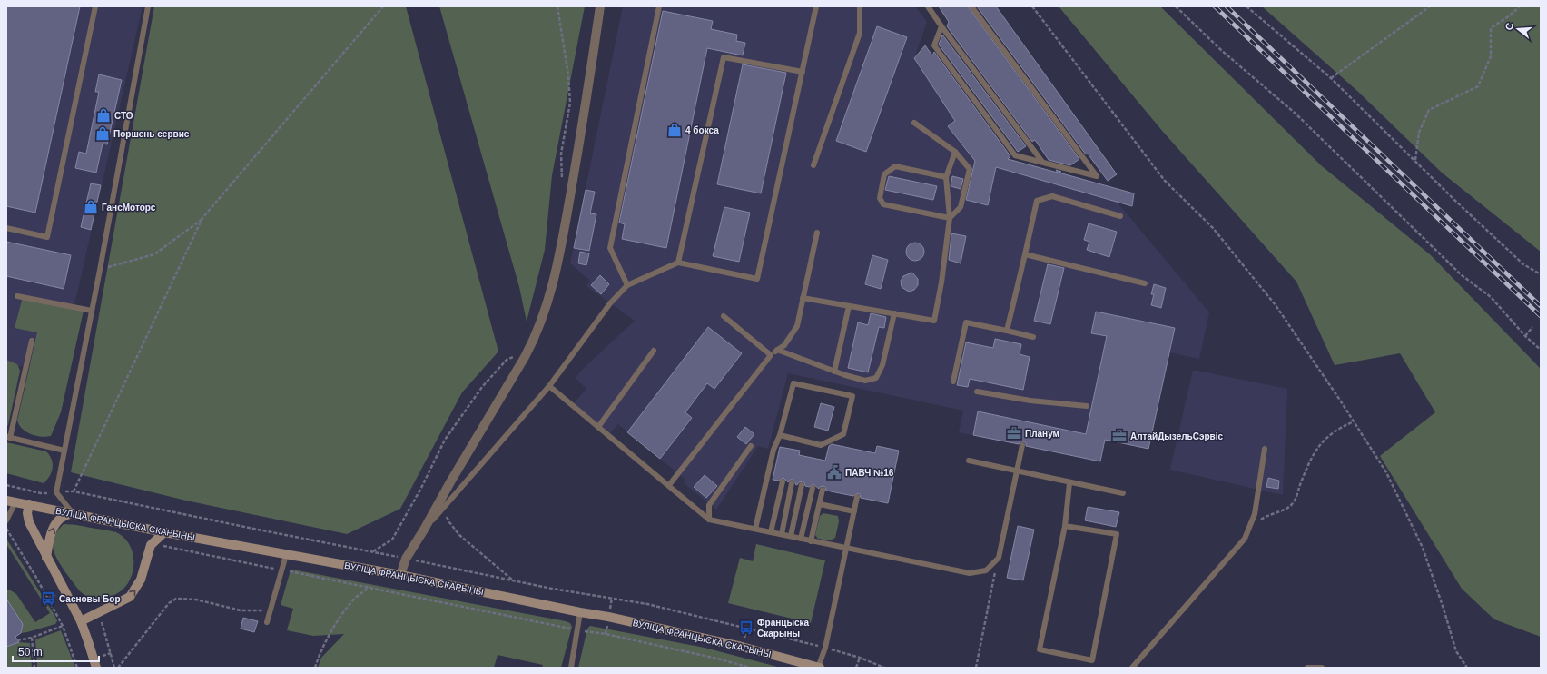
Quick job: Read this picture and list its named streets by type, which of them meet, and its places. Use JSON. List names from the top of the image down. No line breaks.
{"streets":{"main road":["ВУЛІЦА ФРАНЦЫСКА СКАРЫНЫ"]},"places":{"shop":["СТО","4 бокса","Поршень сервис","ГансМоторс"],"office":["Планум","АлтайДызельСэрвіс"],"public building":["ПАВЧ №16"],"bus stop":["Сасновы Бор","Францыска Скарыны"]},"scale_bar":"50 m","north":"left"}
